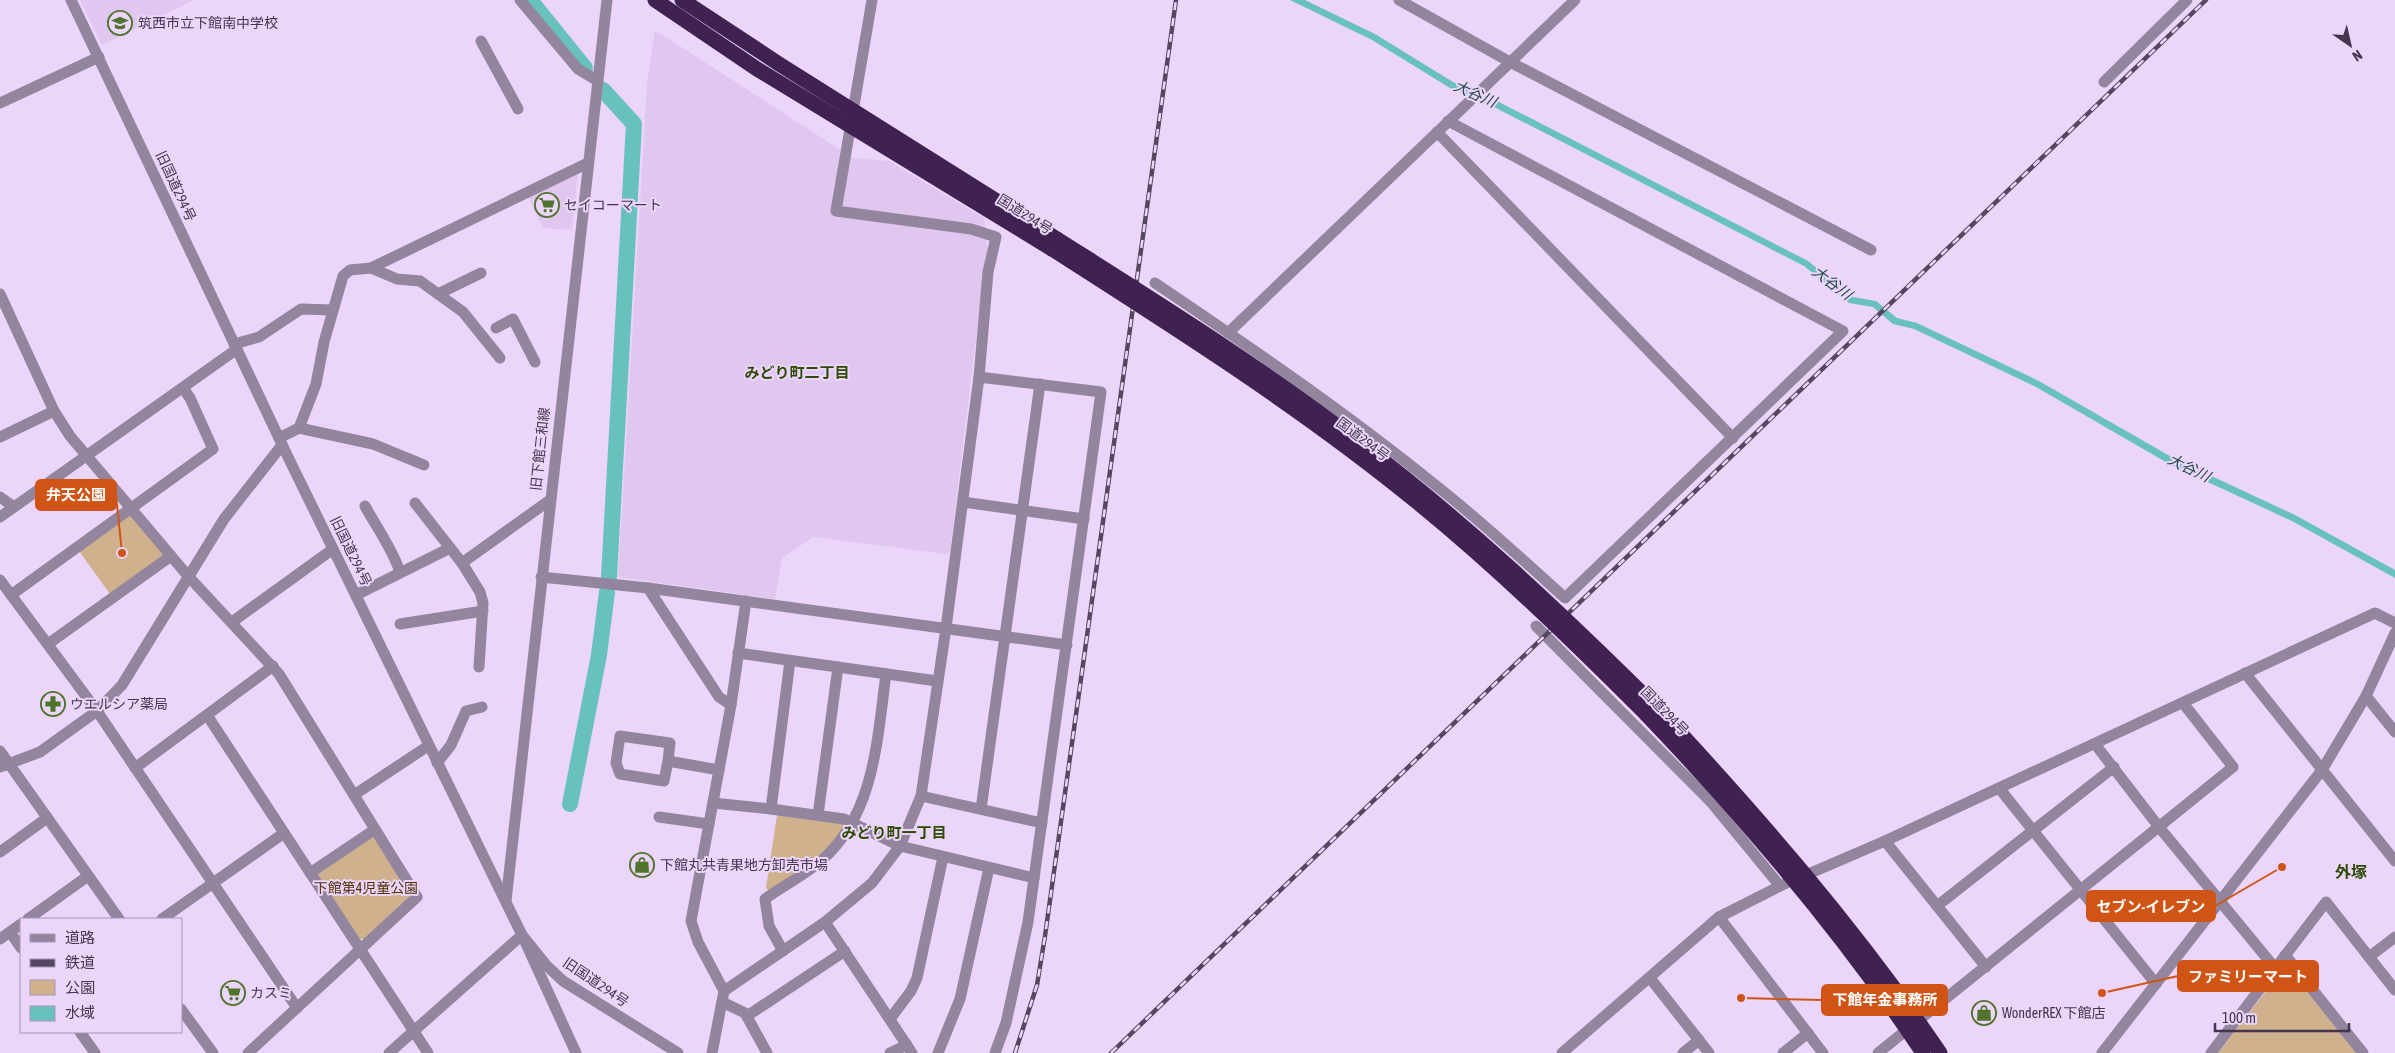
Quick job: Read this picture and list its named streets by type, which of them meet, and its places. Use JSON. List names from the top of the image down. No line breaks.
{"streets":{"highway":["国道294号"],"street":["旧国道294号","旧下館三和線"]},"crossings":[["旧国道294号","旧下館三和線"]],"districts":["みどり町二丁目","みどり町一丁目","外塚"],"water":["大谷川"],"parks":["下館第4児童公園"],"places":{"school or university":["筑西市立下館南中学校"],"supermarket":["セイコーマート","カスミ"],"other":["弁天公園","セブン-イレブン","ファミリーマート","下館年金事務所"],"pharmacy":["ウエルシア薬局"],"shop":["下館丸共青果地方卸売市場","WonderREX 下館店"]},"legend":["道路","鉄道","公園","水域"],"scale_bar":"100 m","north":"bottom right"}
